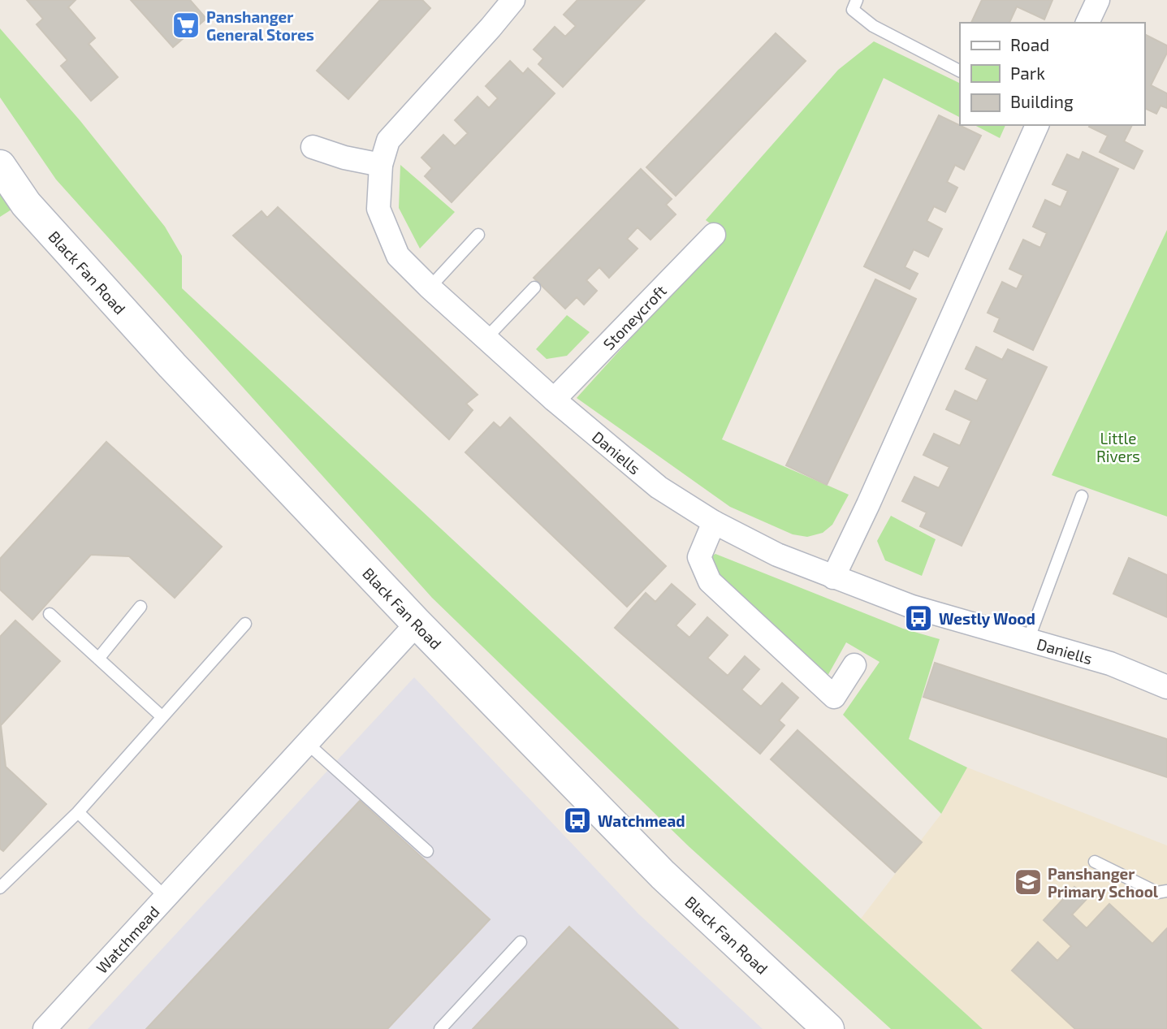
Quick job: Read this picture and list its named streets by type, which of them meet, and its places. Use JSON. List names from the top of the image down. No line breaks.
{"streets":{"main road":["Black Fan Road"],"street":["Stoneycroft","Daniells","Watchmead"]},"crossings":[["Black Fan Road","Watchmead"],["Stoneycroft","Daniells"]],"parks":["Little Rivers"],"places":{"supermarket":["Panshanger General Stores"],"bus stop":["Westly Wood","Watchmead"],"school or university":["Panshanger Primary School"]},"legend":["Road","Park","Building"]}
